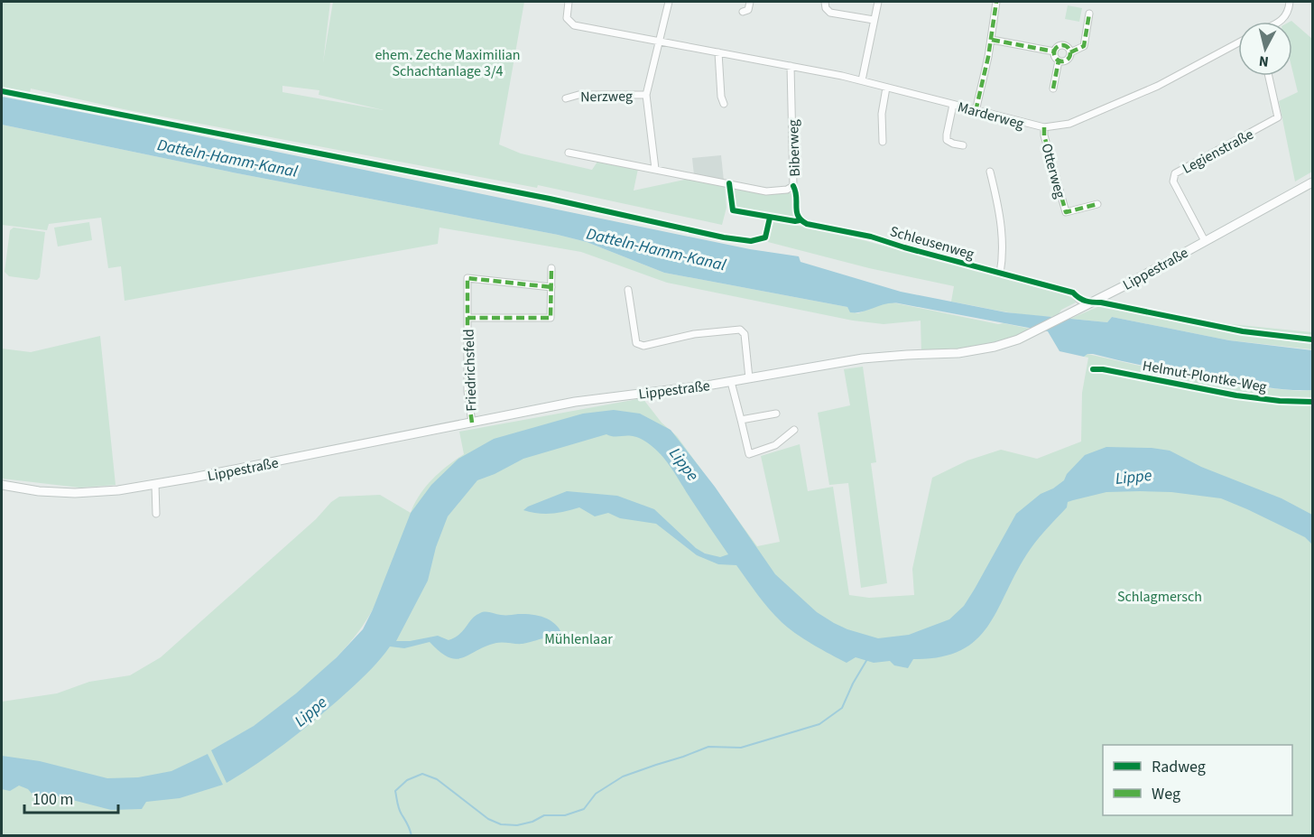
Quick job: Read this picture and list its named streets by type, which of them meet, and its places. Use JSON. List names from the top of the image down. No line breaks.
{"streets":{"main road":["Lippestraße"],"street":["Nerzweg","Marderweg","Biberweg","Legienstraße","Otterweg","Schleusenweg","Friedrichsfeld"],"cycle path":["Helmut-Plontke-Weg"]},"crossings":[["Marderweg","Biberweg"],["Marderweg","Otterweg"],["Biberweg","Schleusenweg"],["Legienstraße","Lippestraße"],["Schleusenweg","Lippestraße"],["Lippestraße","Friedrichsfeld"]],"water":["Datteln-Hamm-Kanal","Lippe"],"parks":["ehem. Zeche Maximilian Schachtanlage 3/4","Schlagmersch","Mühlenlaar"],"legend":["Radweg","Weg"],"scale_bar":"100 m","north":"bottom"}
